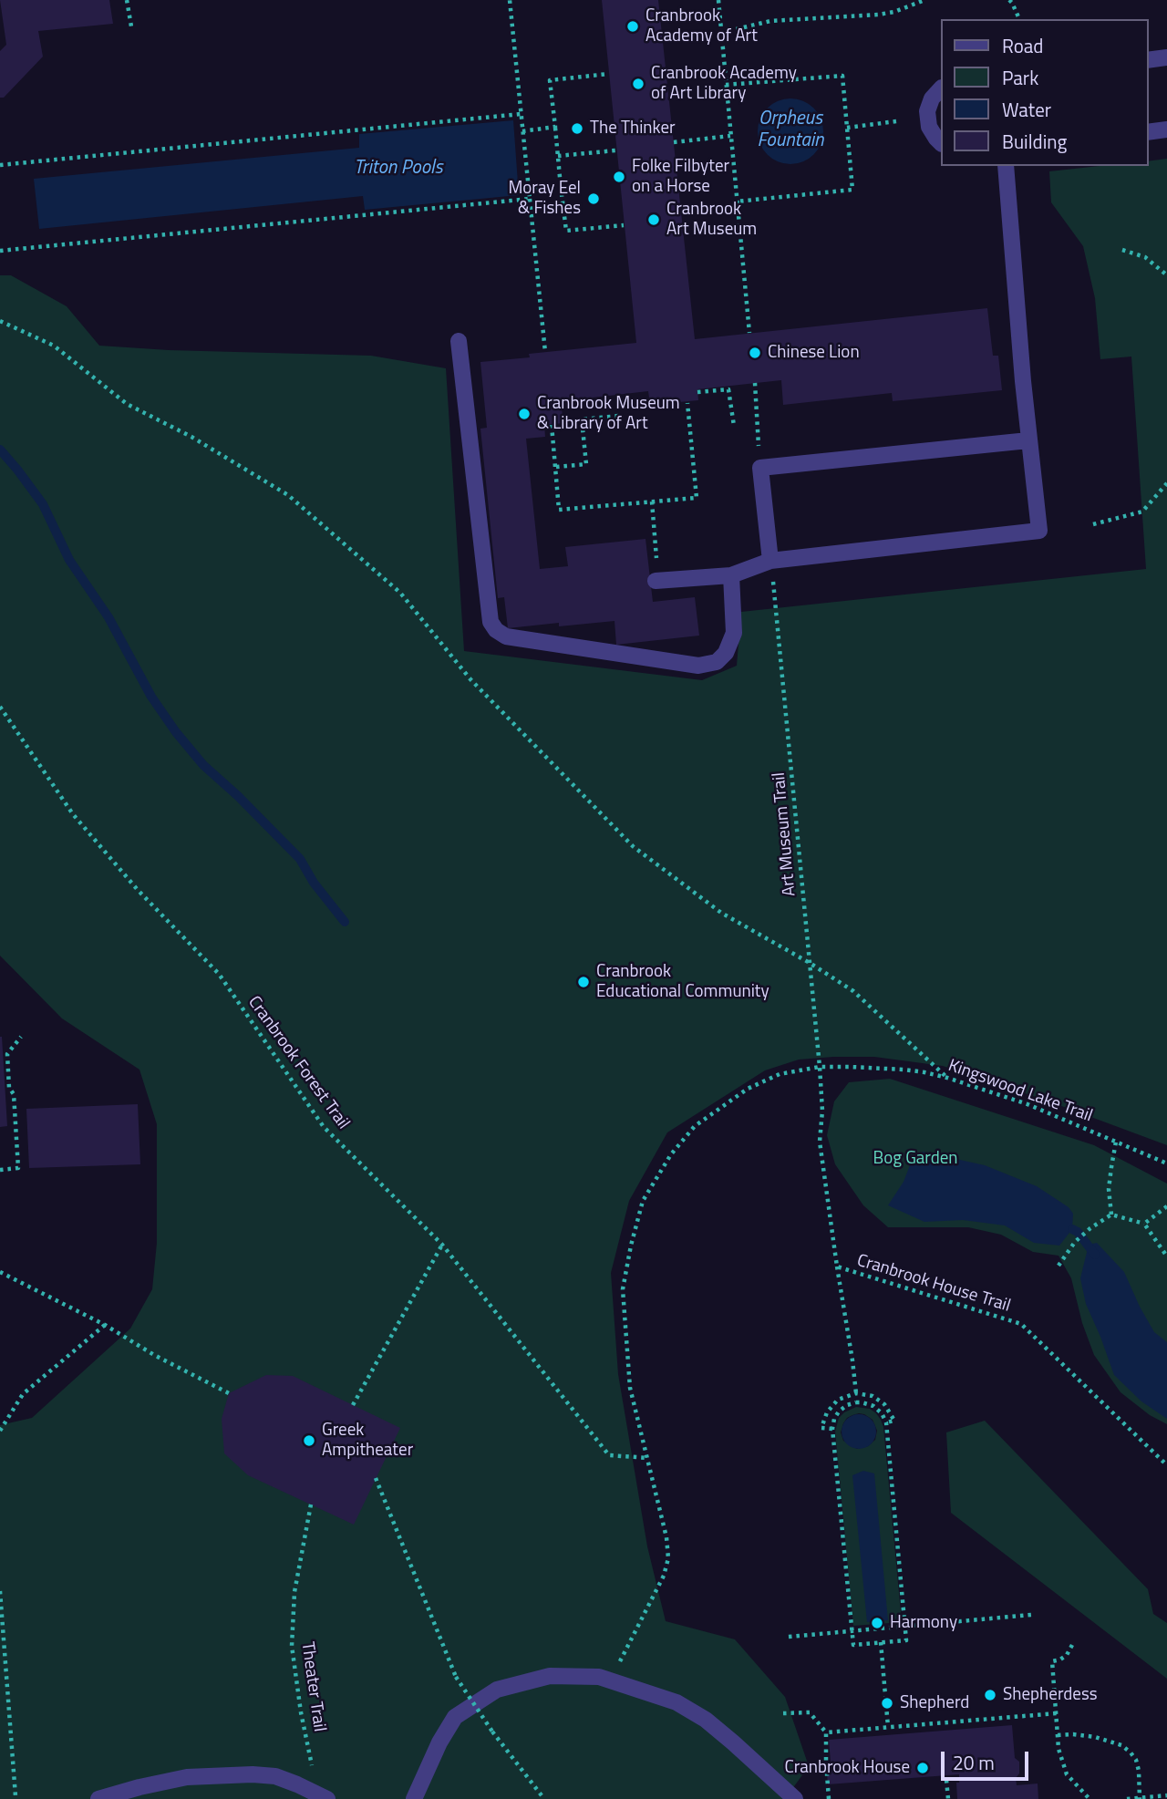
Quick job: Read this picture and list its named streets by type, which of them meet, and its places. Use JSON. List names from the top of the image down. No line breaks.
{"streets":{"path":["Art Museum Trail","Cranbrook Forest Trail","Kingswood Lake Trail","Cranbrook House Trail","Theater Trail"]},"crossings":[["Art Museum Trail","Kingswood Lake Trail"],["Art Museum Trail","Cranbrook House Trail"],["Kingswood Lake Trail","Cranbrook House Trail"]],"water":["Orpheus Fountain","Triton Pools"],"parks":["Bog Garden"],"places":["Cranbrook Academy of Art","Cranbrook Academy of Art Library","The Thinker","Folke Filbyter on a Horse","Moray Eel & Fishes","Cranbrook Art Museum","Chinese Lion","Cranbrook Museum & Library of Art","Cranbrook Educational Community","Greek Ampitheater","Harmony","Shepherdess","Shepherd","Cranbrook House"],"legend":["Road","Park","Water","Building"],"scale_bar":"20 m"}
